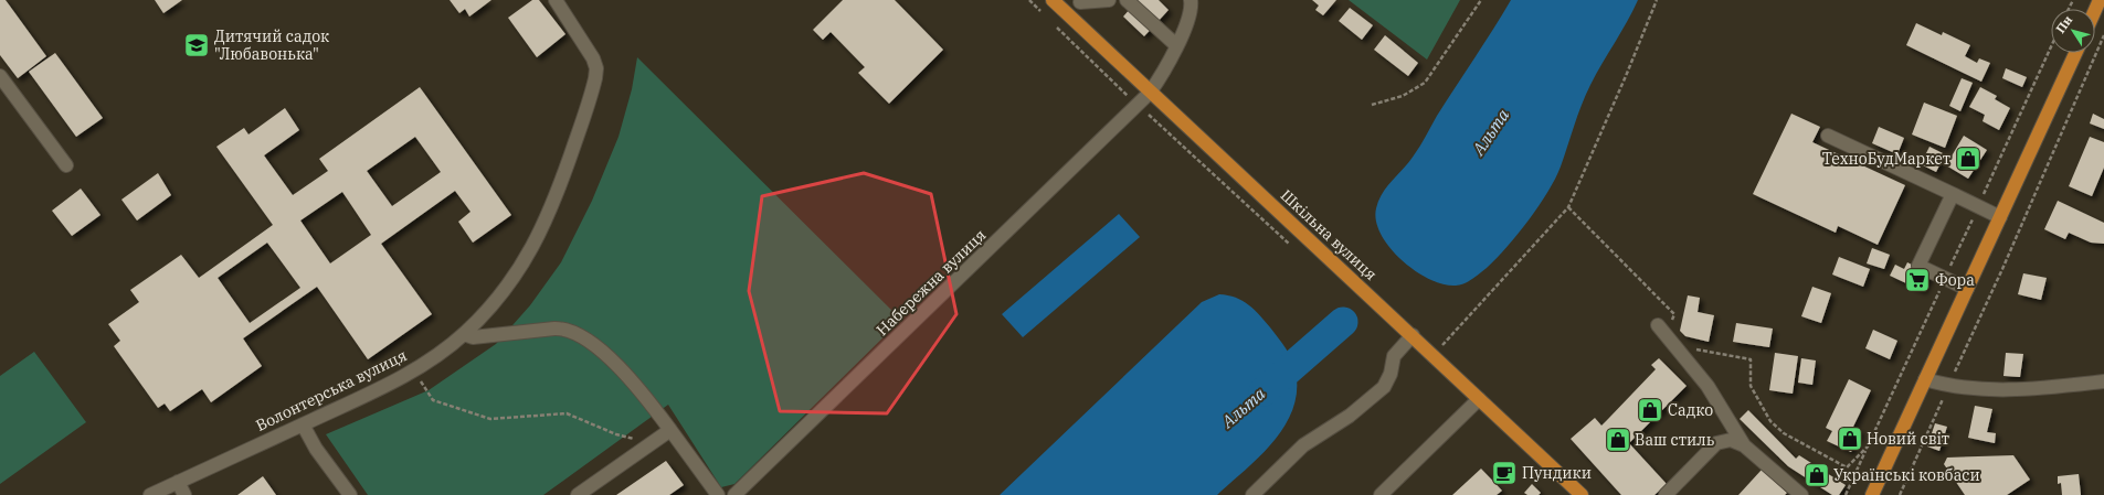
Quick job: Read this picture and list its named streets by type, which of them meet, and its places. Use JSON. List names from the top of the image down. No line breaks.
{"streets":{"main road":["Шкільна вулиця"],"street":["Набережна вулиця","Волонтерська вулиця"]},"crossings":[["Шкільна вулиця","Набережна вулиця"]],"water":["Альта"],"places":{"school or university":["Дитячий садок \"Любавонька\""],"shop":["ТехноБудМаркет","Садко","Новий світ","Ваш стиль","Українські ковбаси"],"supermarket":["Фора"],"cafe":["Пундики"]},"north":"top left"}
